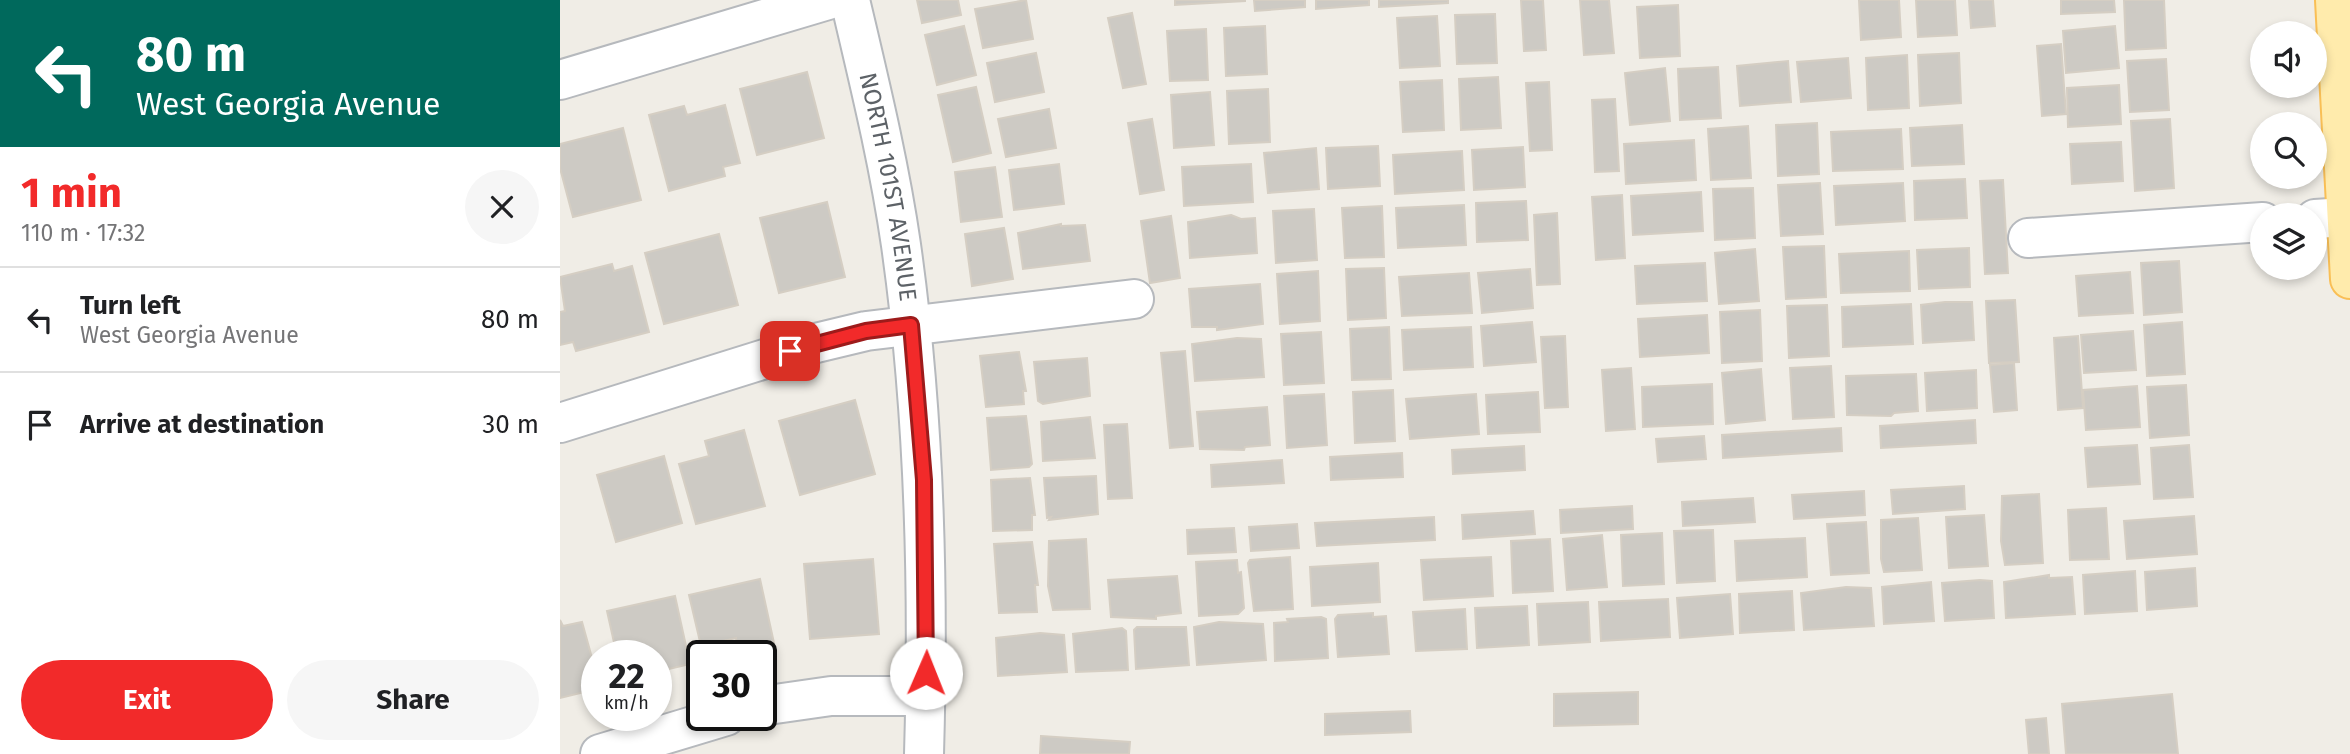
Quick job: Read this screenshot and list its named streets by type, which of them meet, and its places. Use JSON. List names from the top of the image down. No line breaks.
{"streets":{"street":["NORTH 101ST AVENUE"]},"page":{"turn":["80 m","West Georgia Avenue"],"heading":["1 min","110 m · 17:32"],"list":[{"name":"Turn left","note":"West Georgia Avenue","value":"80 m"},{"name":"Arrive at destination","value":"30 m"}],"speed":"22 km/h","limit":"30","buttons":["Exit","Share"]}}
